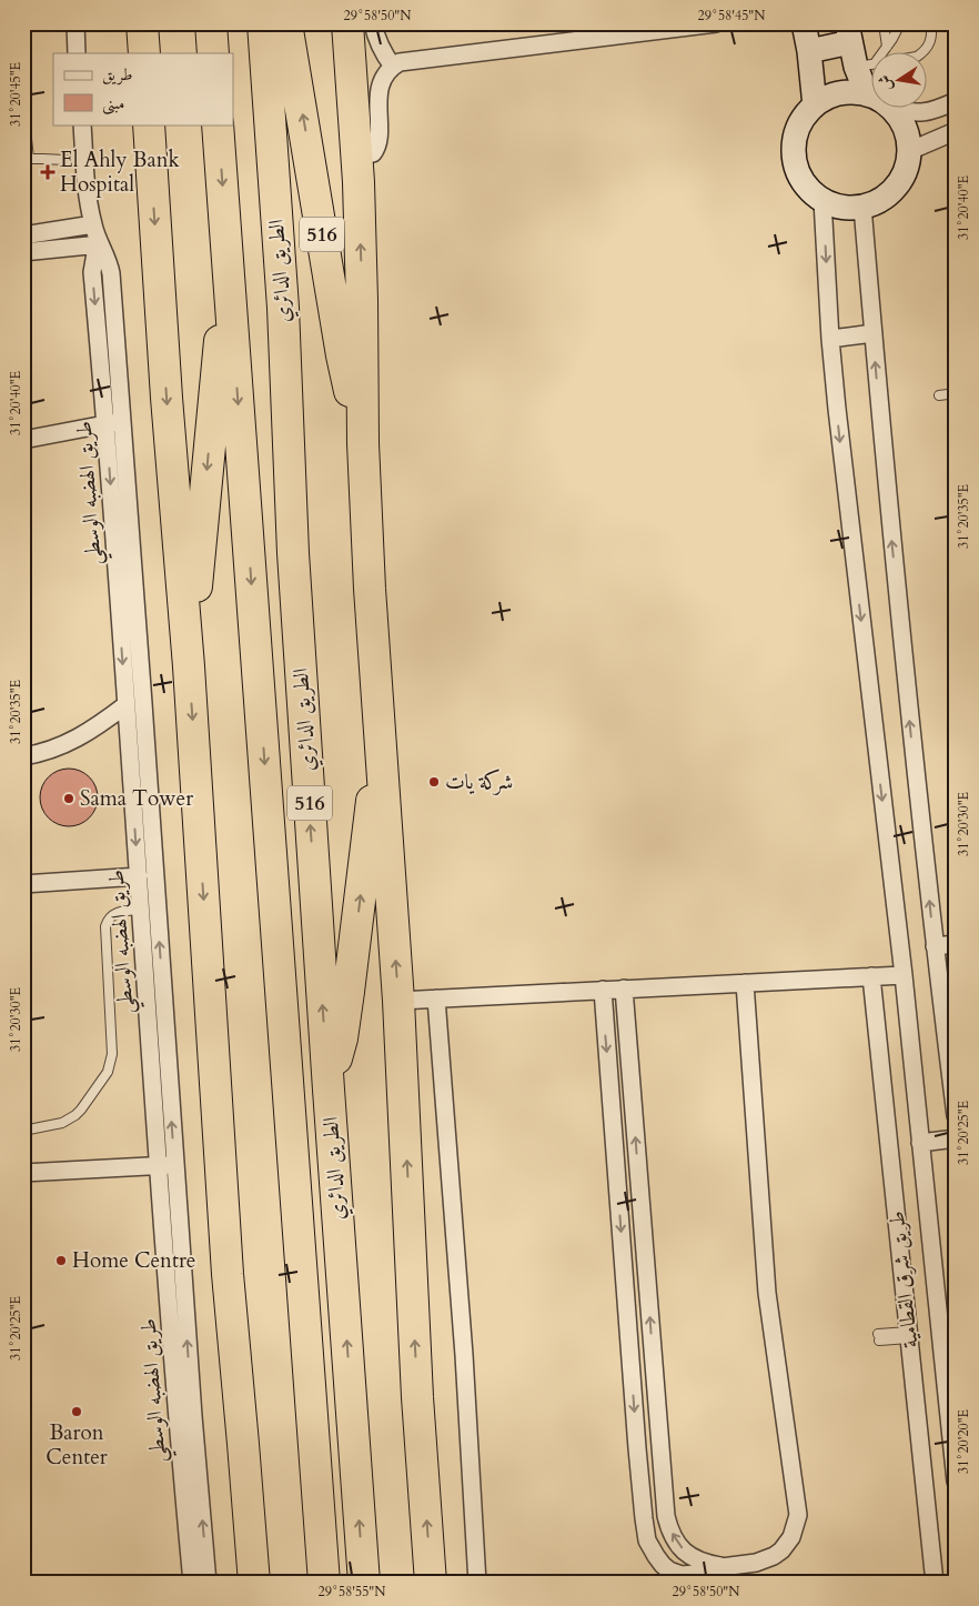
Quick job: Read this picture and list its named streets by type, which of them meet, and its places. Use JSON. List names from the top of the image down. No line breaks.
{"streets":{"highway":["516","الطريق الدائري"],"street":["طريق الهضبه الوسطي","طريق شرق القطامية"]},"crossings":[["516","الطريق الدائري"]],"places":{"health":["El Ahly Bank Hospital"],"other":["شركة يات","Sama Tower","Home Centre","Baron Center"]},"legend":["طريق","مبنى"],"north":"left","coordinates":["29°58'50\"N","29°58'45\"N","31°20'45\"E","31°20'40\"E","31°20'35\"E","31°20'30\"E","31°20'25\"E","31°20'20\"E","29°58'55\"N"]}
